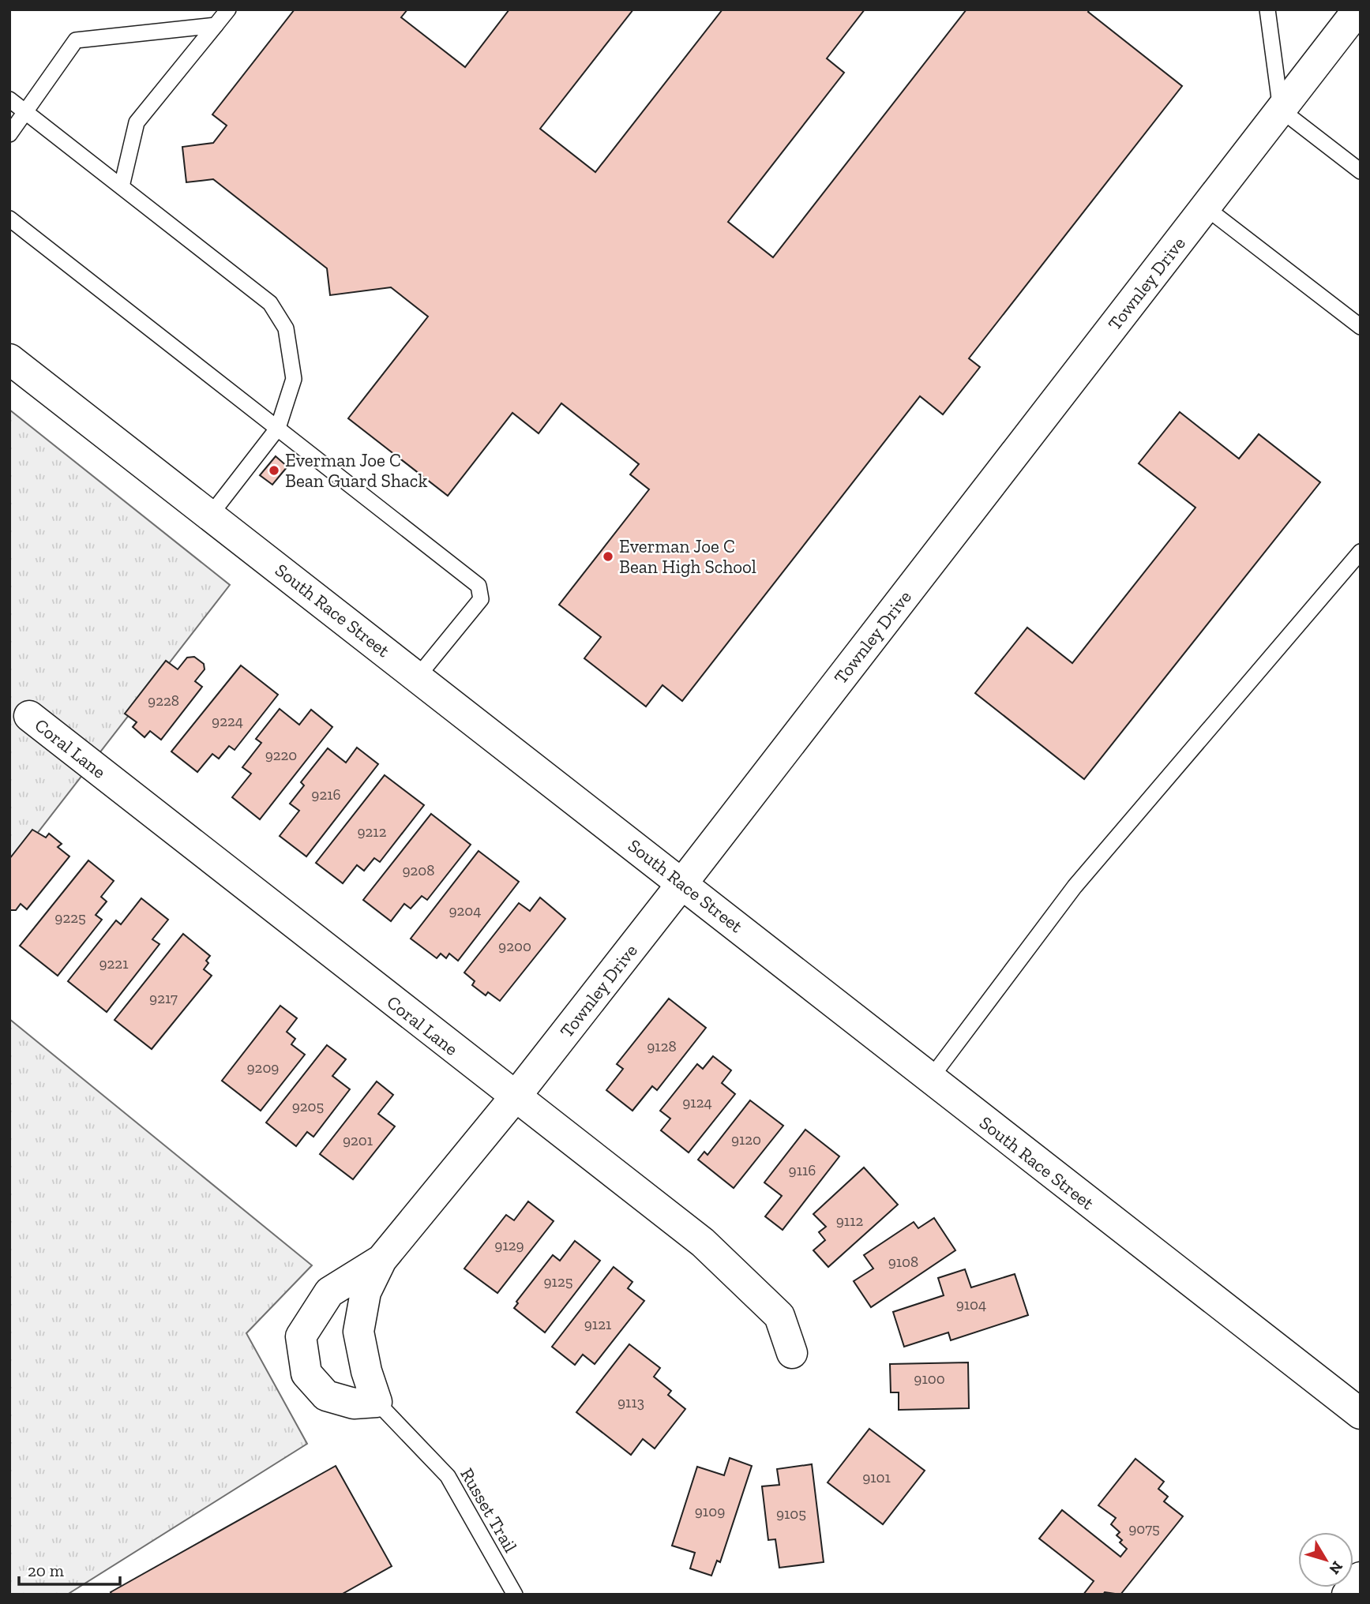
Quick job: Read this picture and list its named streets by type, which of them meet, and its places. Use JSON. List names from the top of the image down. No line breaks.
{"streets":{"street":["Townley Drive","South Race Street","Coral Lane"],"lane":["Russet Trail"]},"crossings":[["Townley Drive","South Race Street"],["Townley Drive","Coral Lane"],["Townley Drive","Russet Trail"]],"places":["Everman Joe C Bean Guard Shack","Everman Joe C Bean High School"],"house_numbers":["9228","9224","9220","9216","9212","9208","9204","9225","9200","9221","9217","9128","9209","9124","9205","9120","9201","9116","9112","9129","9108","9125","9104","9121","9100","9113","9101","9109","9105","9075"],"scale_bar":"20 m","north":"bottom right"}
